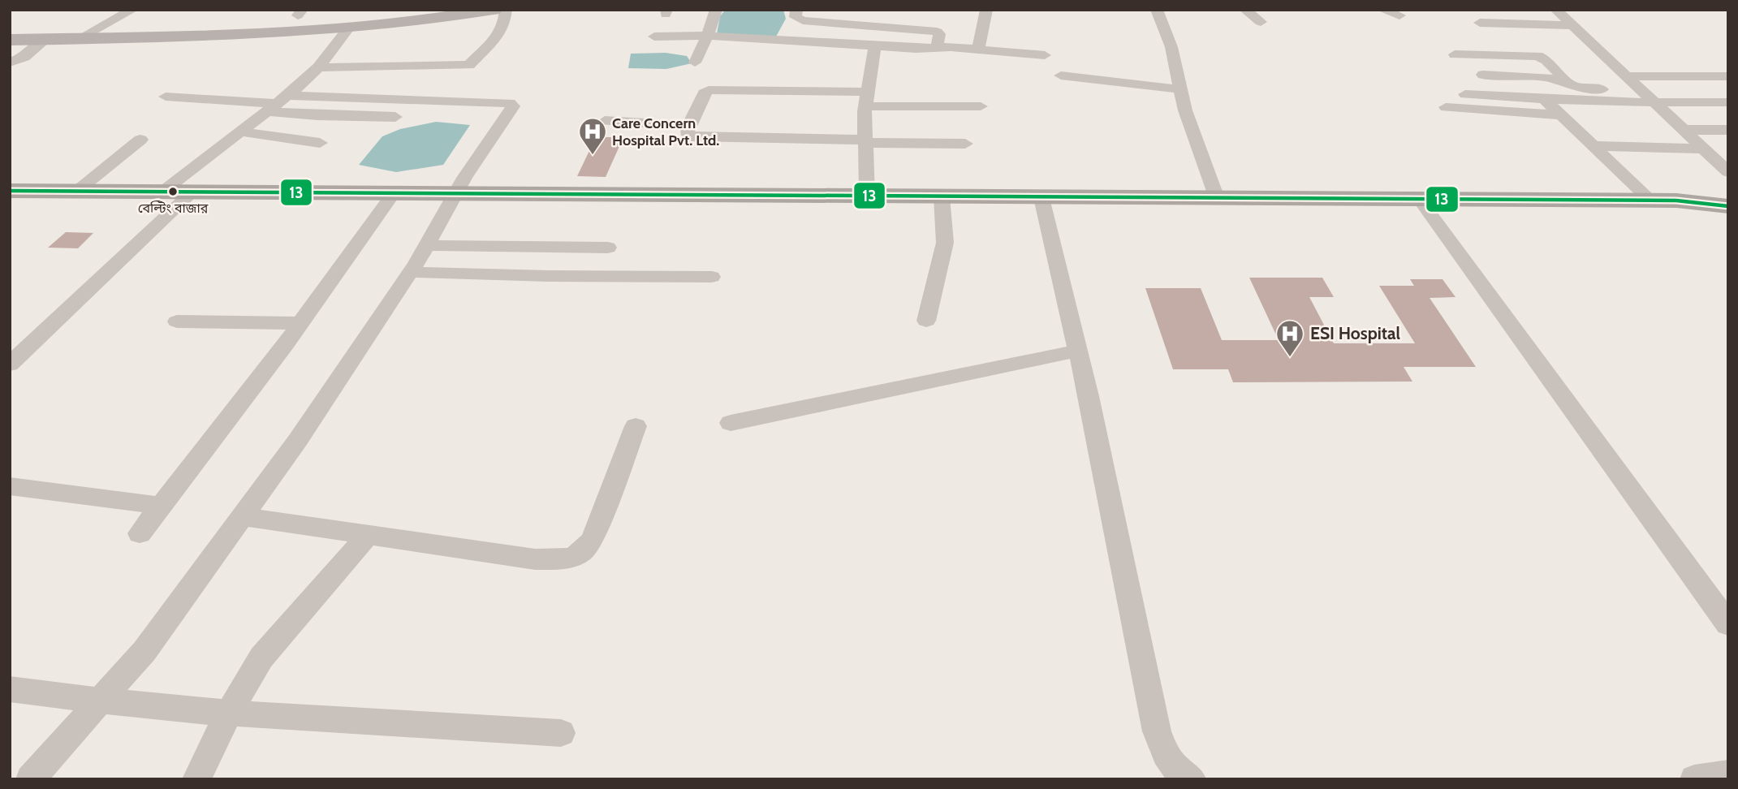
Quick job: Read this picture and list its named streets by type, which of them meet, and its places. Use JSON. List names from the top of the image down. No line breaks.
{"places":{"hospital":["Care Concern Hospital Pvt. Ltd.","ESI Hospital"],"other":["বেল্টিং বাজার"]},"lines":["transit line 13"]}
